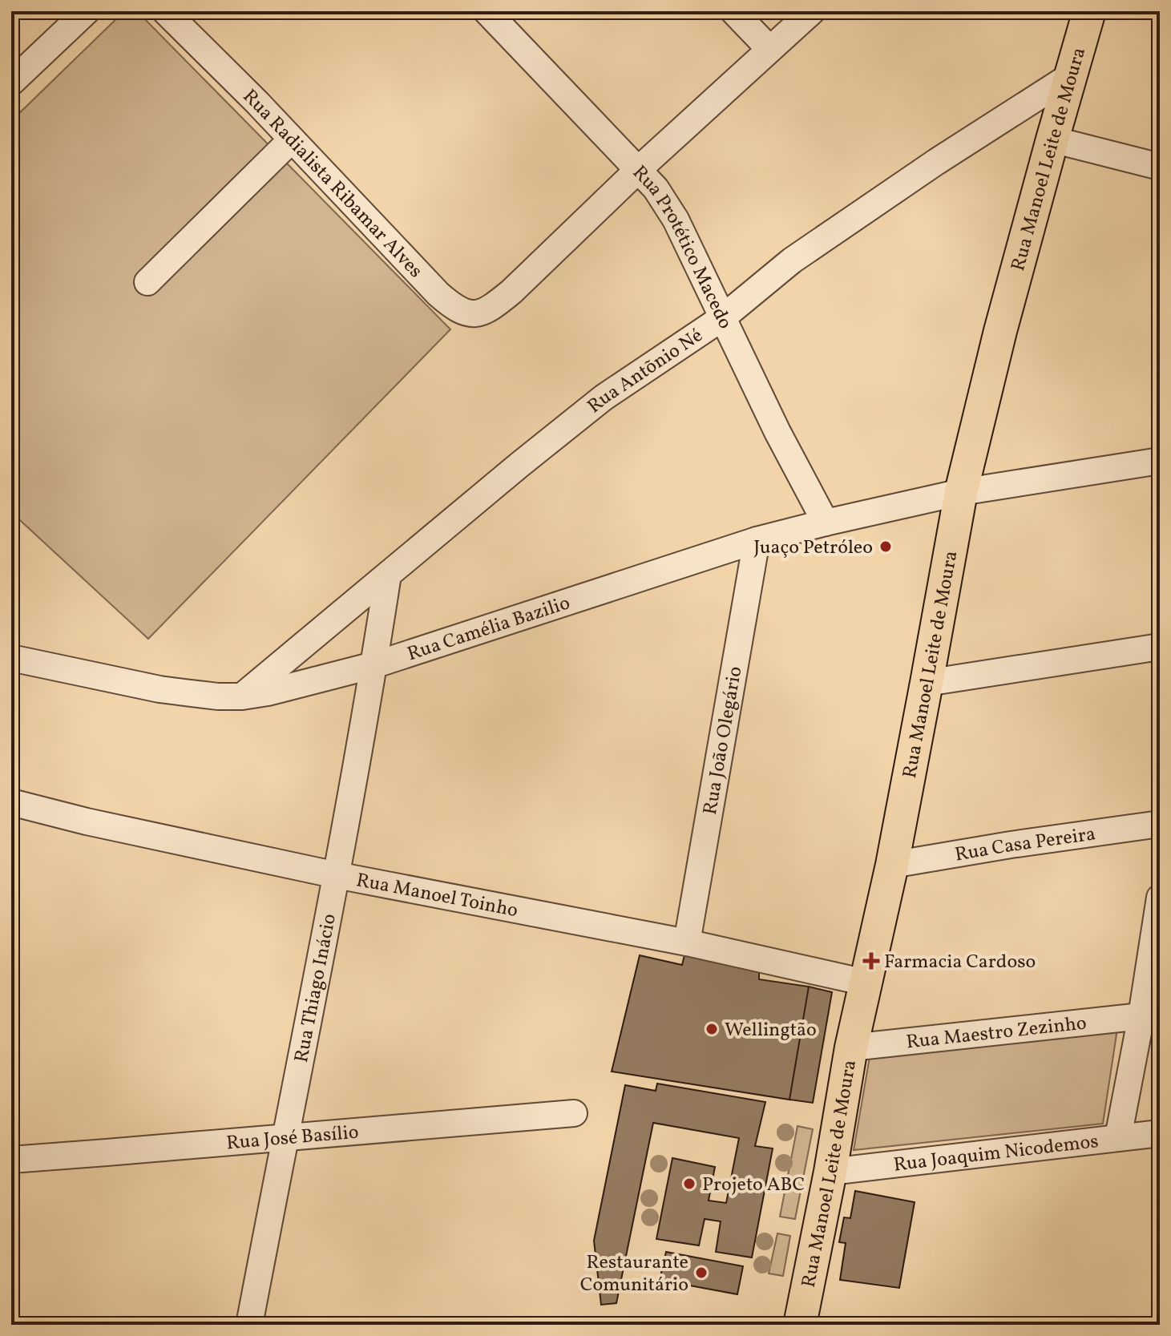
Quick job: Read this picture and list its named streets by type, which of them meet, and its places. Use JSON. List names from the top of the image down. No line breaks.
{"streets":{"main road":["Rua Manoel Leite de Moura"],"street":["Rua Radialista Ribamar Alves","Rua Protético Macedo","Rua Antõnio Né","Rua Camélia Bazilio","Rua João Olegário","Rua Casa Pereira","Rua Manoel Toinho","Rua Thiago Inácio","Rua Maestro Zezinho","Rua José Basílio","Rua Joaquim Nicodemos"]},"crossings":[["Rua Manoel Leite de Moura","Rua Antõnio Né"],["Rua Manoel Leite de Moura","Rua Camélia Bazilio"],["Rua Manoel Leite de Moura","Rua Casa Pereira"],["Rua Manoel Leite de Moura","Rua Manoel Toinho"],["Rua Manoel Leite de Moura","Rua Maestro Zezinho"],["Rua Manoel Leite de Moura","Rua Joaquim Nicodemos"],["Rua Radialista Ribamar Alves","Rua Protético Macedo"],["Rua Protético Macedo","Rua Antõnio Né"],["Rua Protético Macedo","Rua Camélia Bazilio"],["Rua Antõnio Né","Rua Camélia Bazilio"],["Rua Antõnio Né","Rua Thiago Inácio"],["Rua Camélia Bazilio","Rua João Olegário"],["Rua Camélia Bazilio","Rua Thiago Inácio"],["Rua João Olegário","Rua Manoel Toinho"],["Rua Manoel Toinho","Rua Thiago Inácio"],["Rua Thiago Inácio","Rua José Basílio"]],"places":{"other":["Juaço Petróleo","Wellingtão","Projeto ABC","Restaurante Comunitário"],"health":["Farmacia Cardoso"]}}
